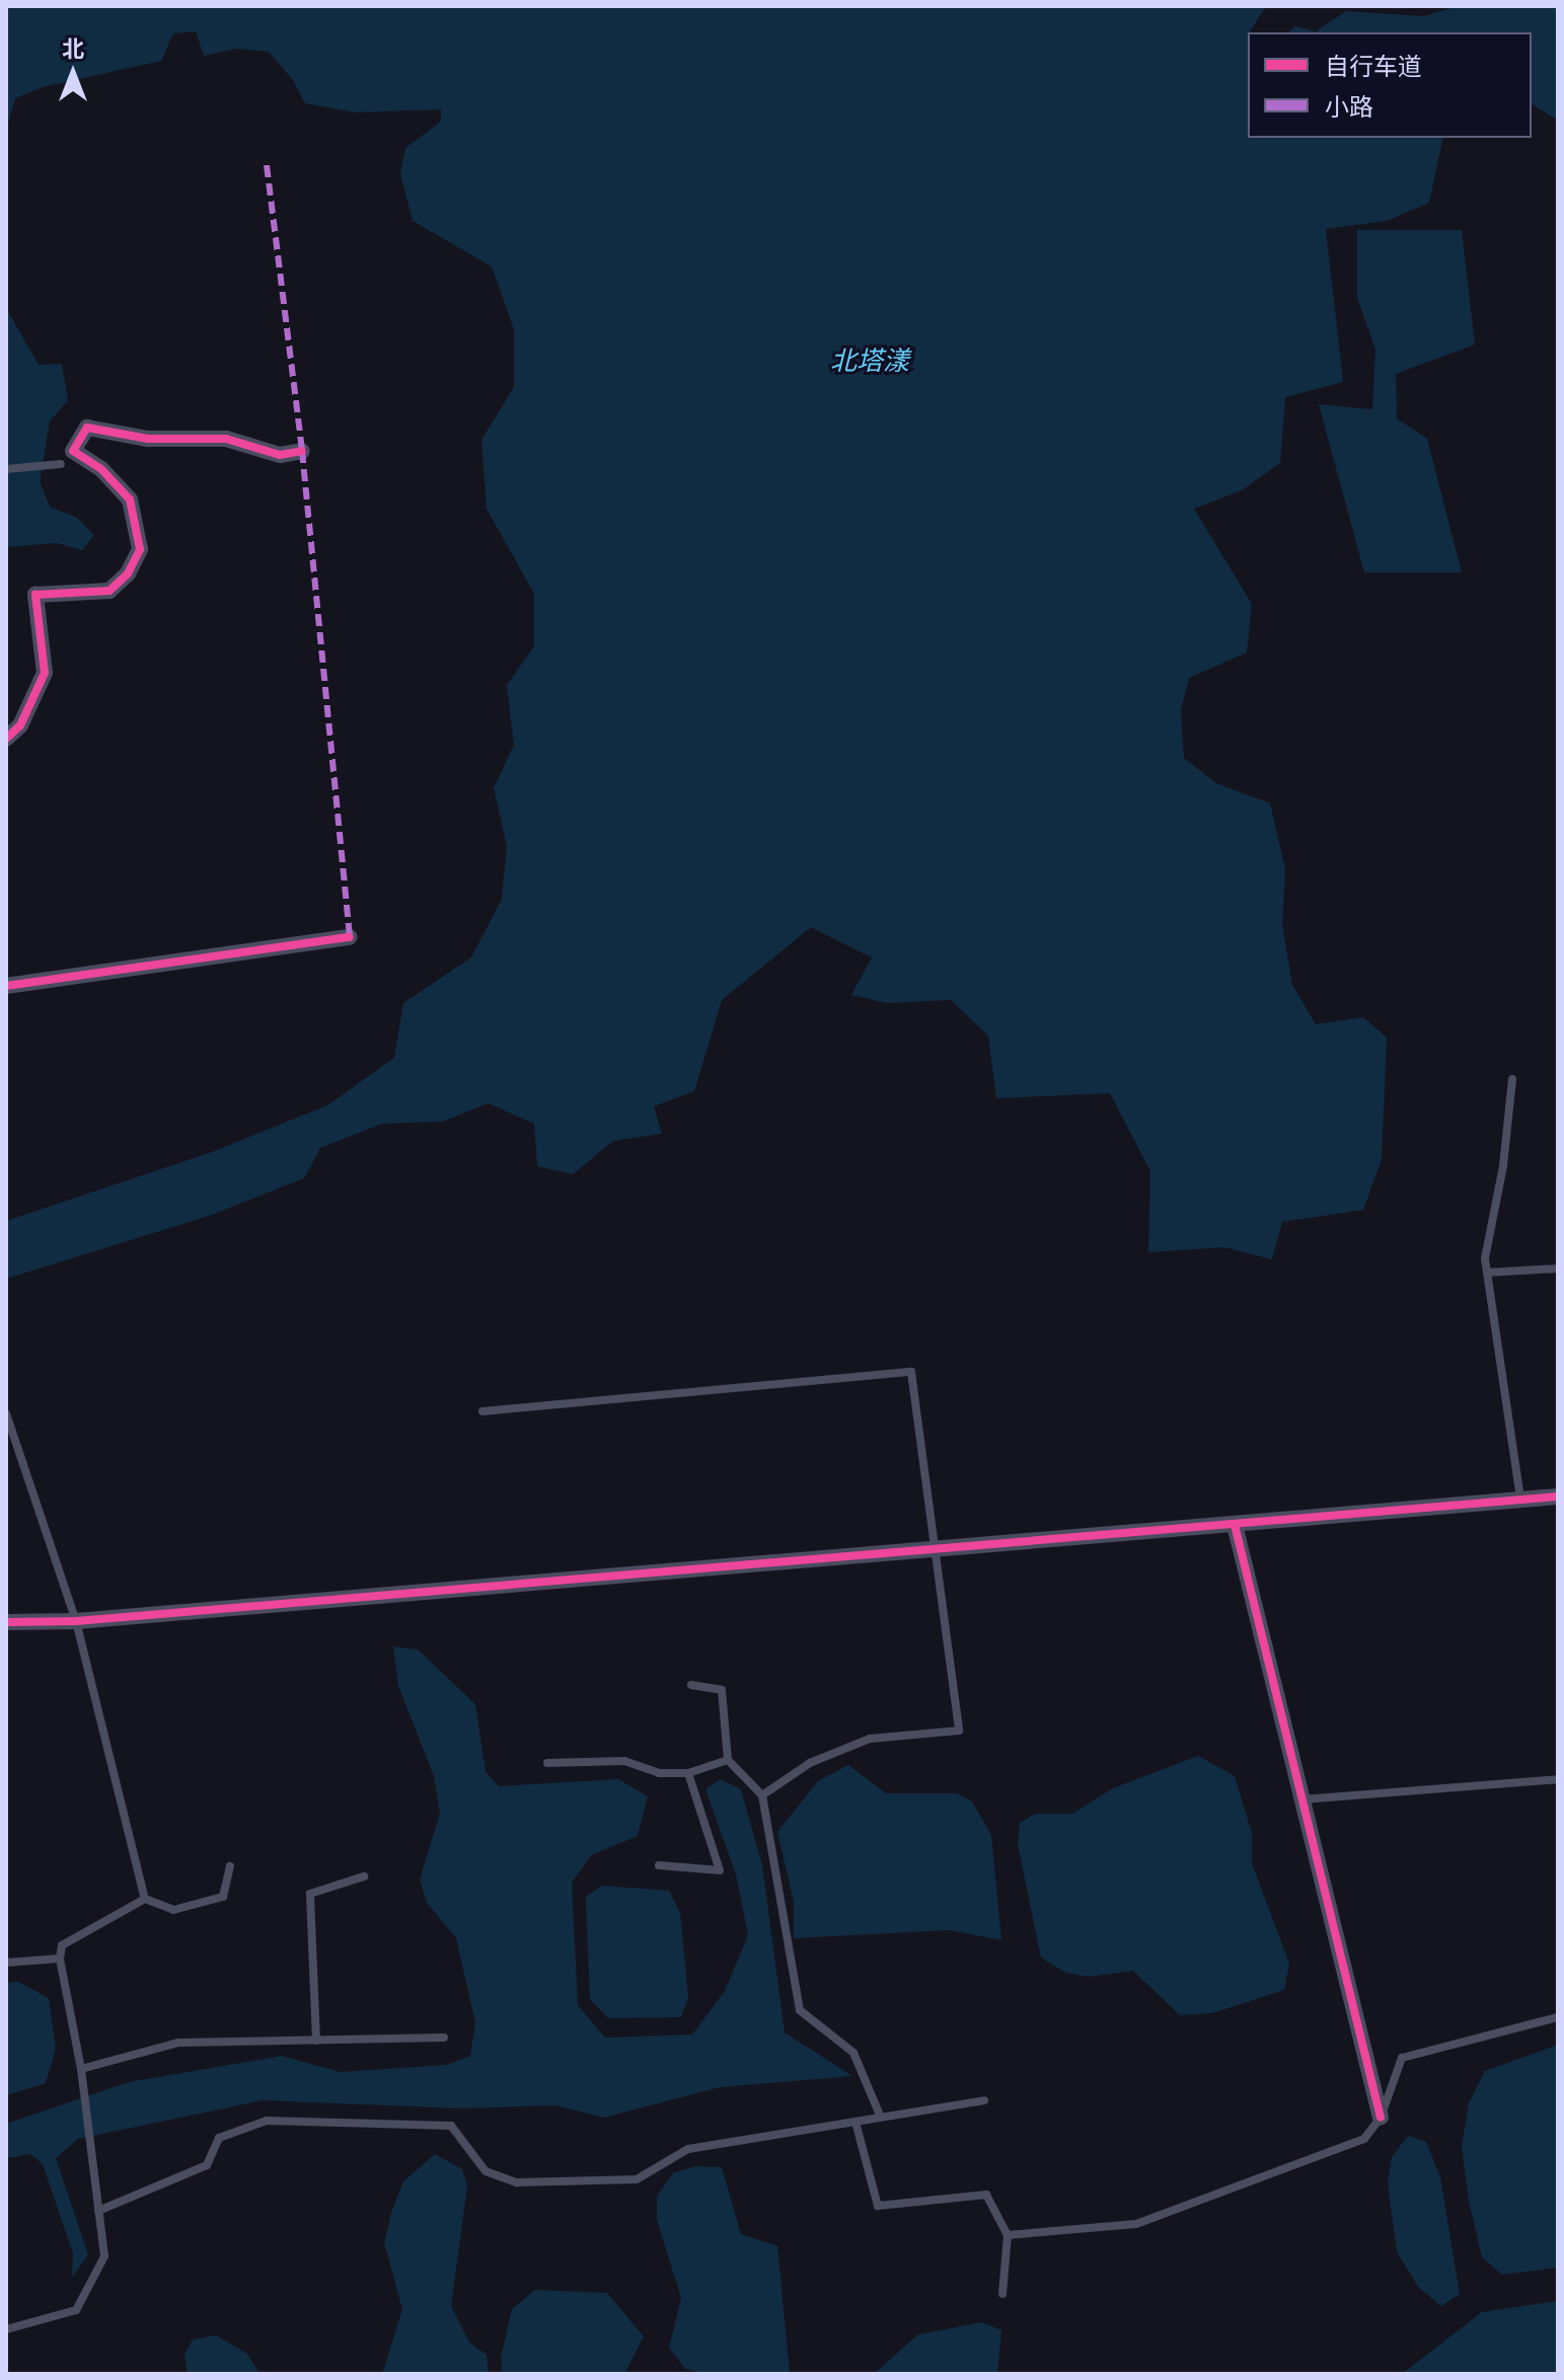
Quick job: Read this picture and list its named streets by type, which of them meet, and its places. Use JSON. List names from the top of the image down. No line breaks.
{"water":["北塔漾"],"legend":["自行车道","小路"],"north":"top"}
